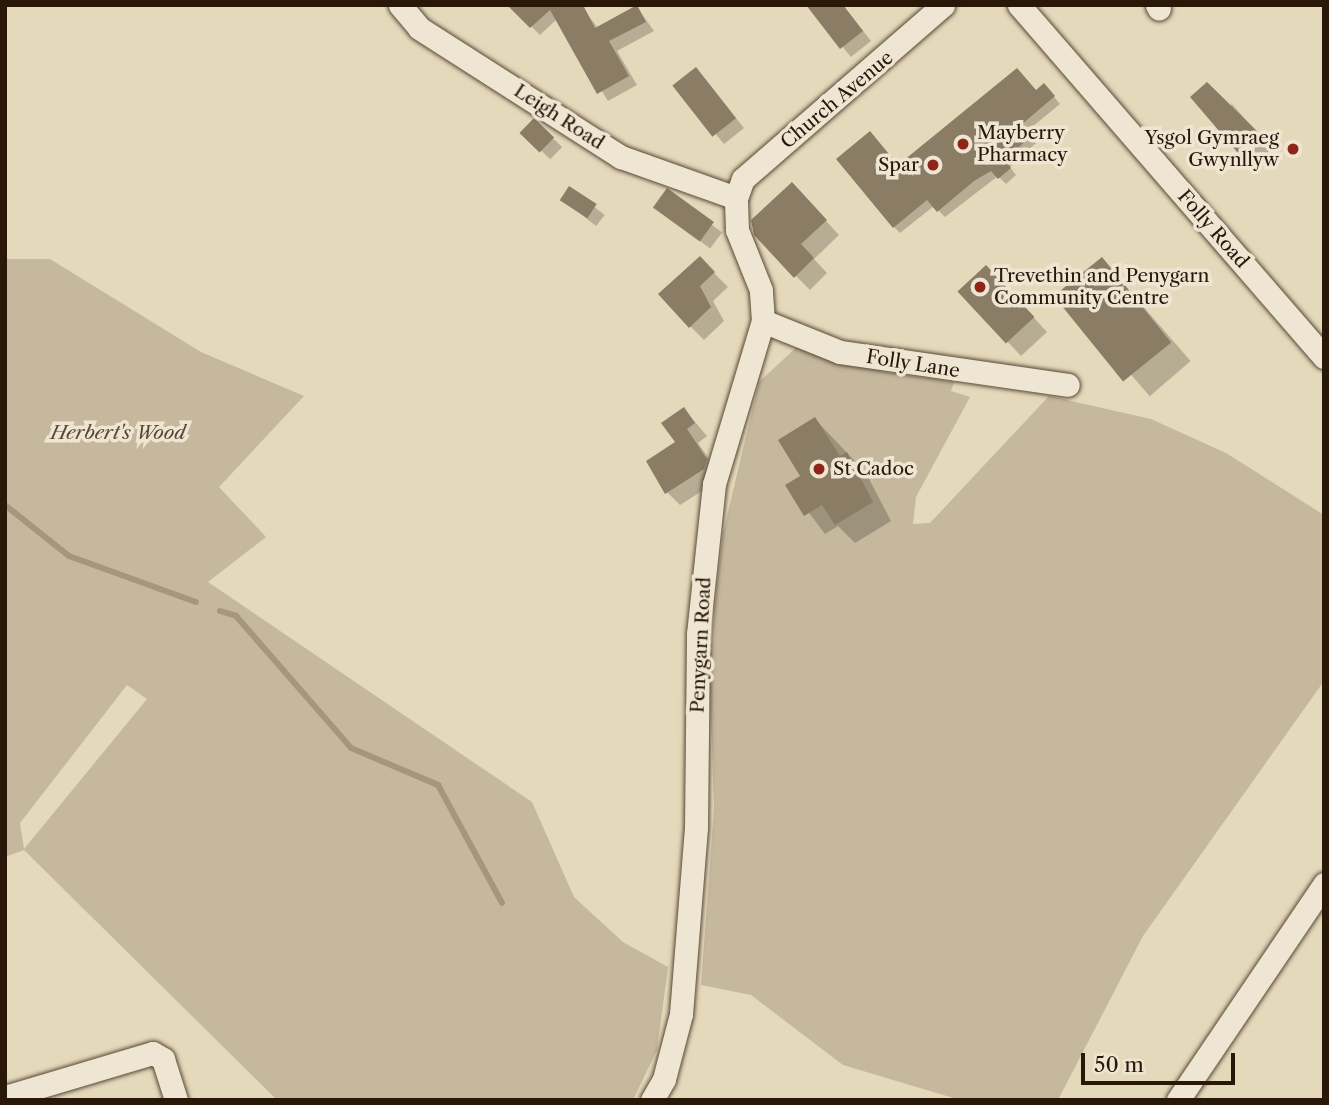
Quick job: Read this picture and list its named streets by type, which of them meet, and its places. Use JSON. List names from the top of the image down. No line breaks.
{"streets":{"street":["Church Avenue","Leigh Road","Folly Road","Folly Lane","Penygarn Road"]},"crossings":[["Church Avenue","Leigh Road"],["Church Avenue","Penygarn Road"],["Leigh Road","Penygarn Road"],["Folly Lane","Penygarn Road"]],"parks":["Herbert's Wood"],"places":["Mayberry Pharmacy","Ysgol Gymraeg Gwynllyw","Spar","Trevethin and Penygarn Community Centre","St Cadoc"],"scale_bar":"50 m"}
